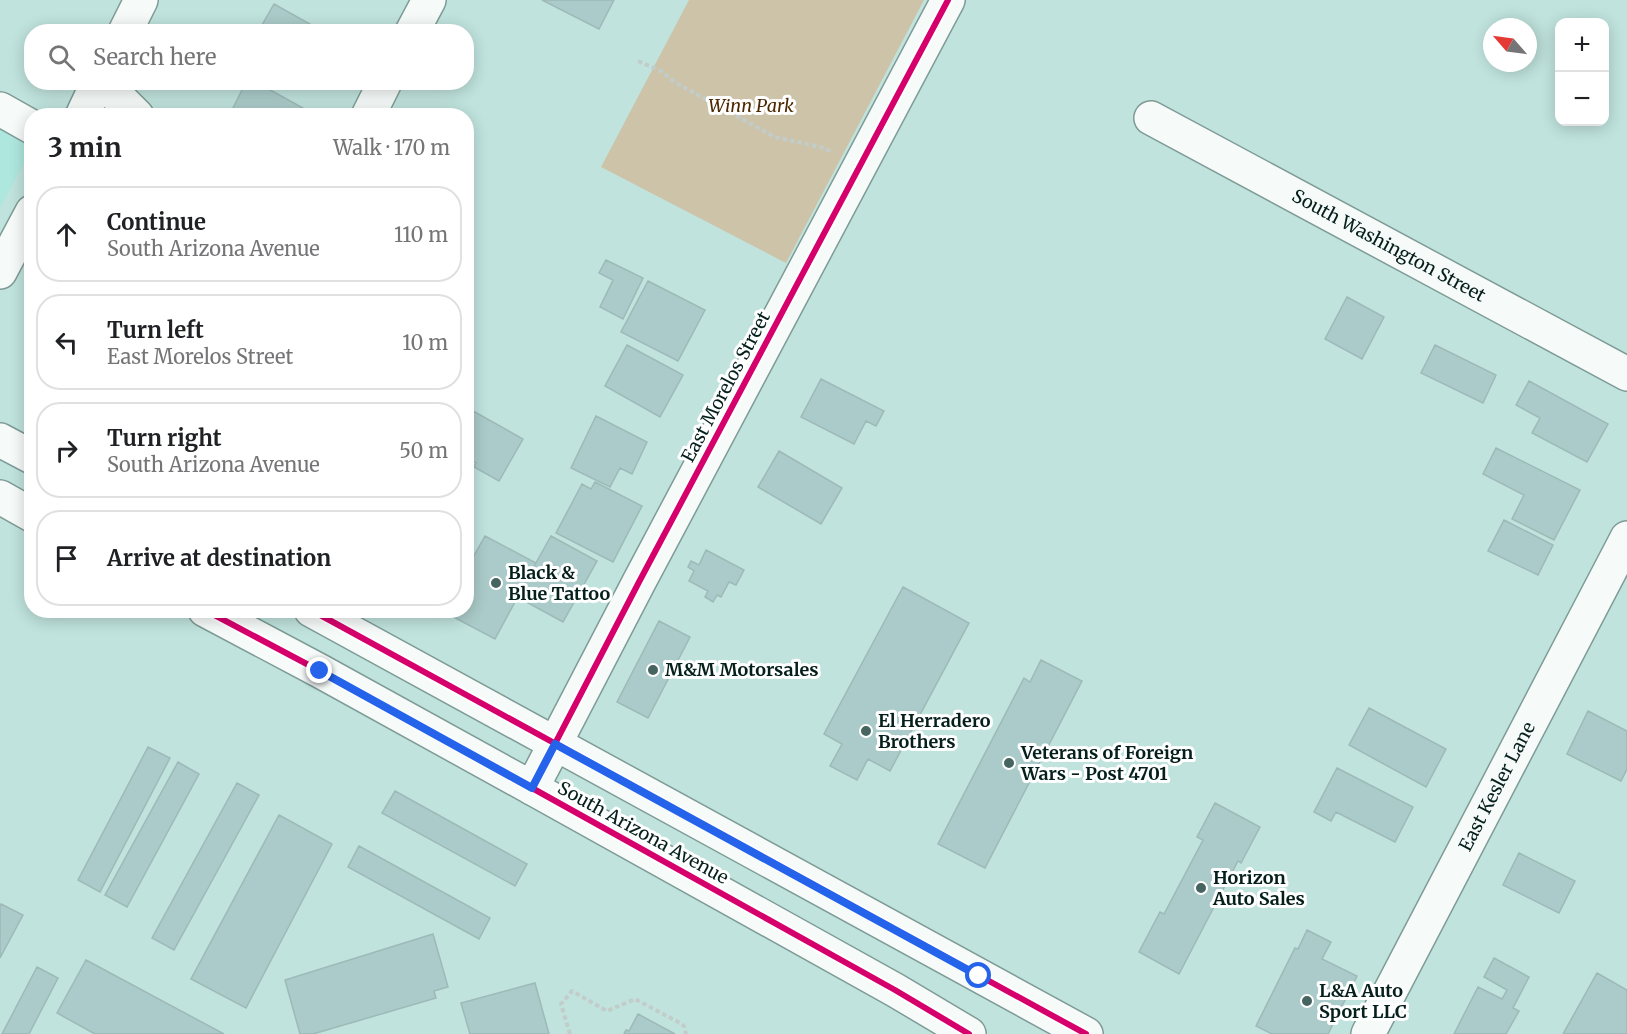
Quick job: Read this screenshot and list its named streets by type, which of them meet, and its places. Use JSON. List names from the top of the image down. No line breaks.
{"streets":{"street":["South Washington Street","East Morelos Street","East Kesler Lane","South Arizona Avenue"]},"crossings":[["East Morelos Street","South Arizona Avenue"]],"parks":["Winn Park"],"places":["Black & Blue Tattoo","M&M Motorsales","El Herradero Brothers","Veterans of Foreign Wars - Post 4701","Horizon Auto Sales","L&A Auto Sport LLC"],"north":"top left","page":{"map_buttons":["+","−"],"search":"Search here","heading":["3 min","Walk · 170 m"],"list":[["Continue","South Arizona Avenue","110 m"],["Turn left","East Morelos Street","10 m"],["Turn right","South Arizona Avenue","50 m"],"Arrive at destination"]}}
